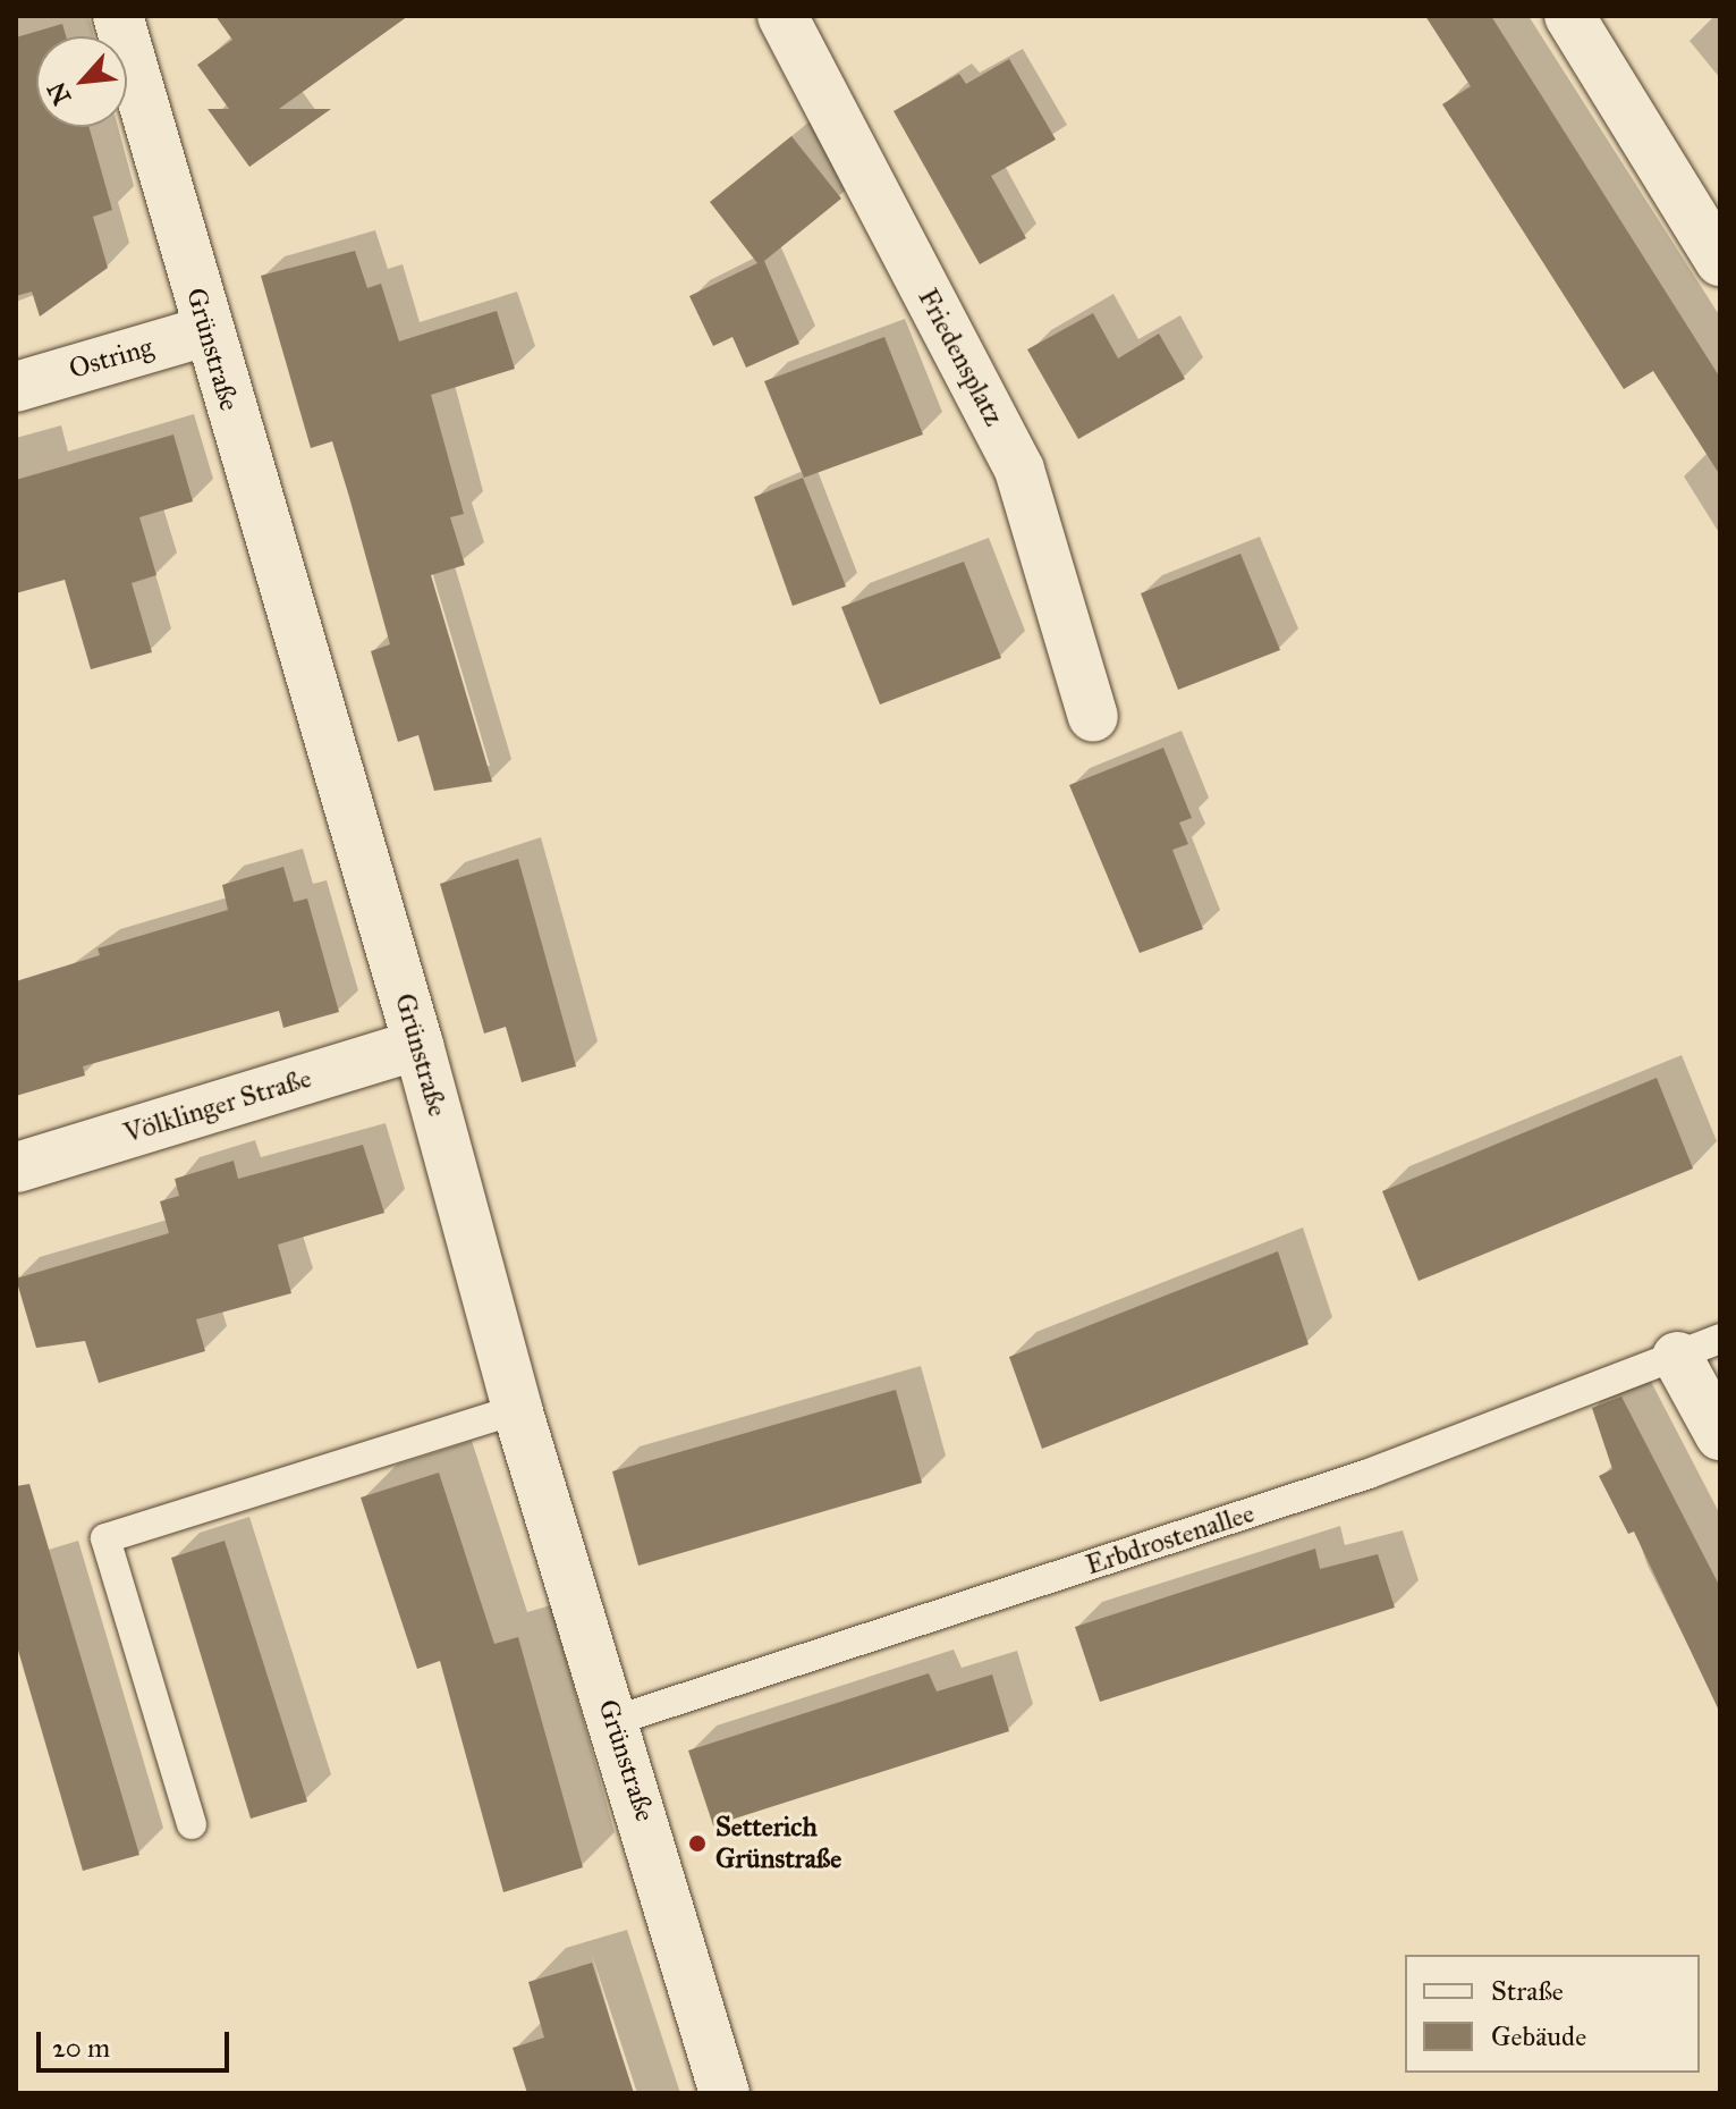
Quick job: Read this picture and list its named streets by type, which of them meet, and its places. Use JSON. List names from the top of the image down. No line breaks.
{"streets":{"street":["Grünstraße","Friedensplatz","Ostring","Völklinger Straße"],"lane":["Erbdrostenallee"]},"crossings":[["Grünstraße","Ostring"],["Grünstraße","Völklinger Straße"],["Grünstraße","Erbdrostenallee"]],"places":["Setterich Grünstraße"],"legend":["Straße","Gebäude"],"scale_bar":"20 m","north":"bottom left"}
